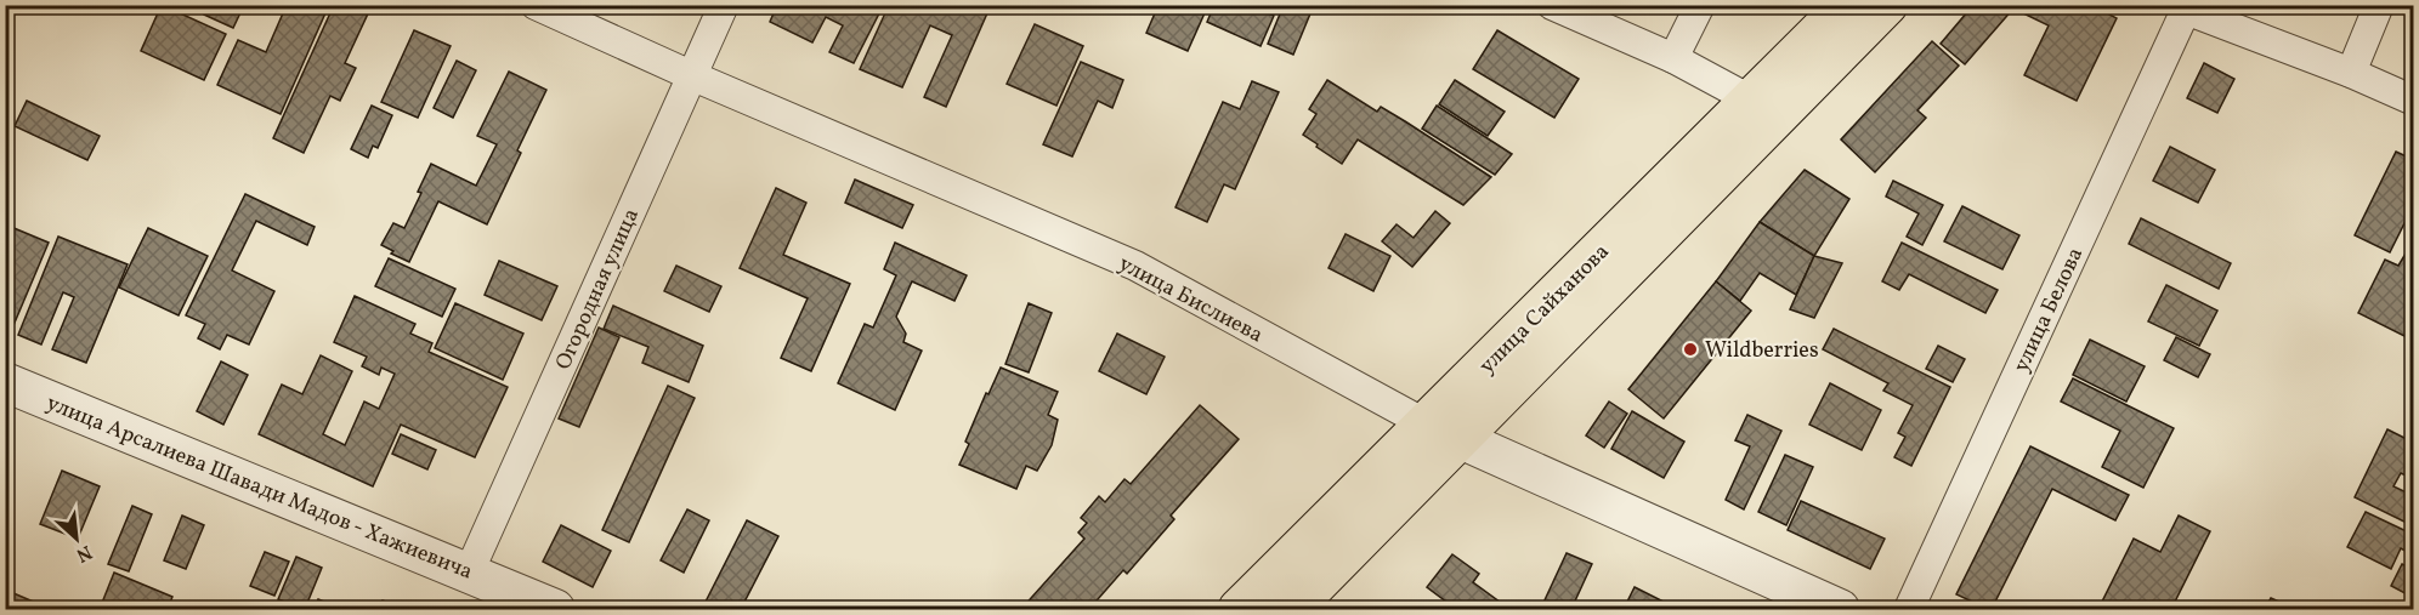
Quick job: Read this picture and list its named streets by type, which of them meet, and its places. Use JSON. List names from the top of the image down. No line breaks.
{"streets":{"main road":["улица Сайханова"],"street":["Огородная улица","улица Бислиева","улица Белова","улица Арсалиева Шавади Мадов - Хажиевича"]},"crossings":[["Огородная улица","улица Бислиева"],["Огородная улица","улица Арсалиева Шавади Мадов - Хажиевича"],["улица Бислиева","улица Сайханова"]],"places":["Wildberries"],"north":"bottom right"}
